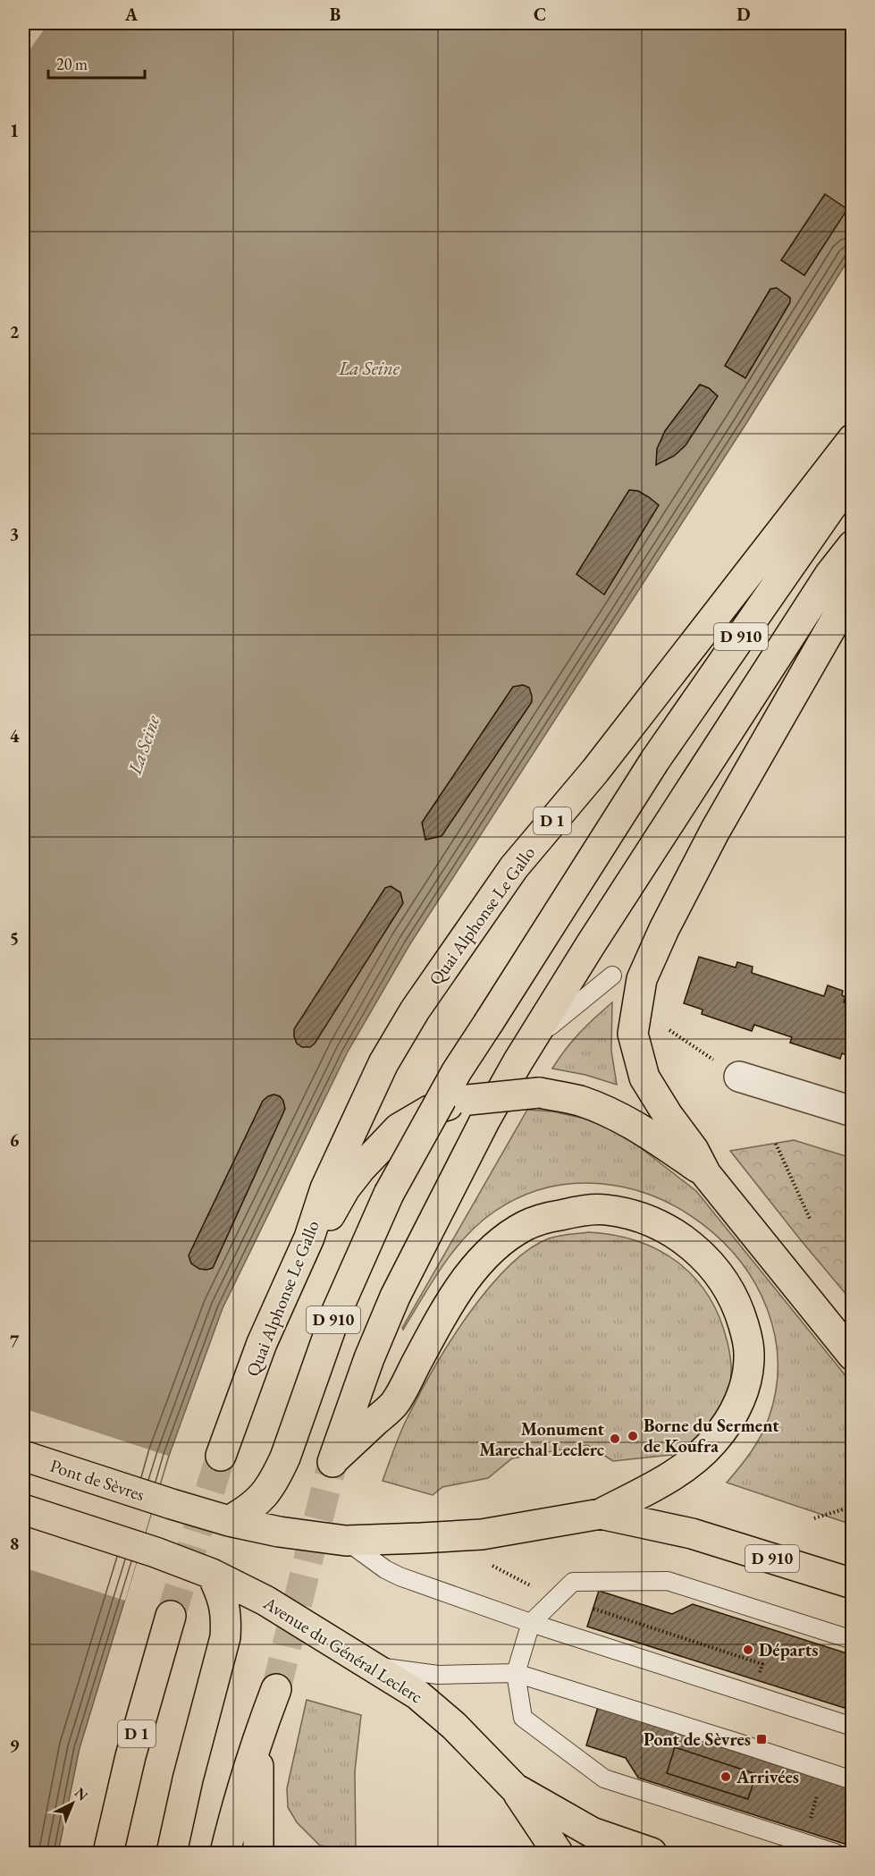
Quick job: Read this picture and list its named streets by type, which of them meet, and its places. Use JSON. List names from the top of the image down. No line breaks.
{"streets":{"main road":["D 910","D 1","Quai Alphonse Le Gallo","Pont de Sèvres","Avenue du Général Leclerc"]},"crossings":[["D 910","Pont de Sèvres"]],"water":["La Seine"],"places":{"other":["Borne du Serment de Koufra","Monument Marechal Leclerc","Départs","Arrivées"],"transit":["Pont de Sèvres"]},"scale_bar":"20 m","north":"top right","grid":{"columns":["A","B","C","D"],"rows":["1","2","3","4","5","6","7","8","9"]}}
